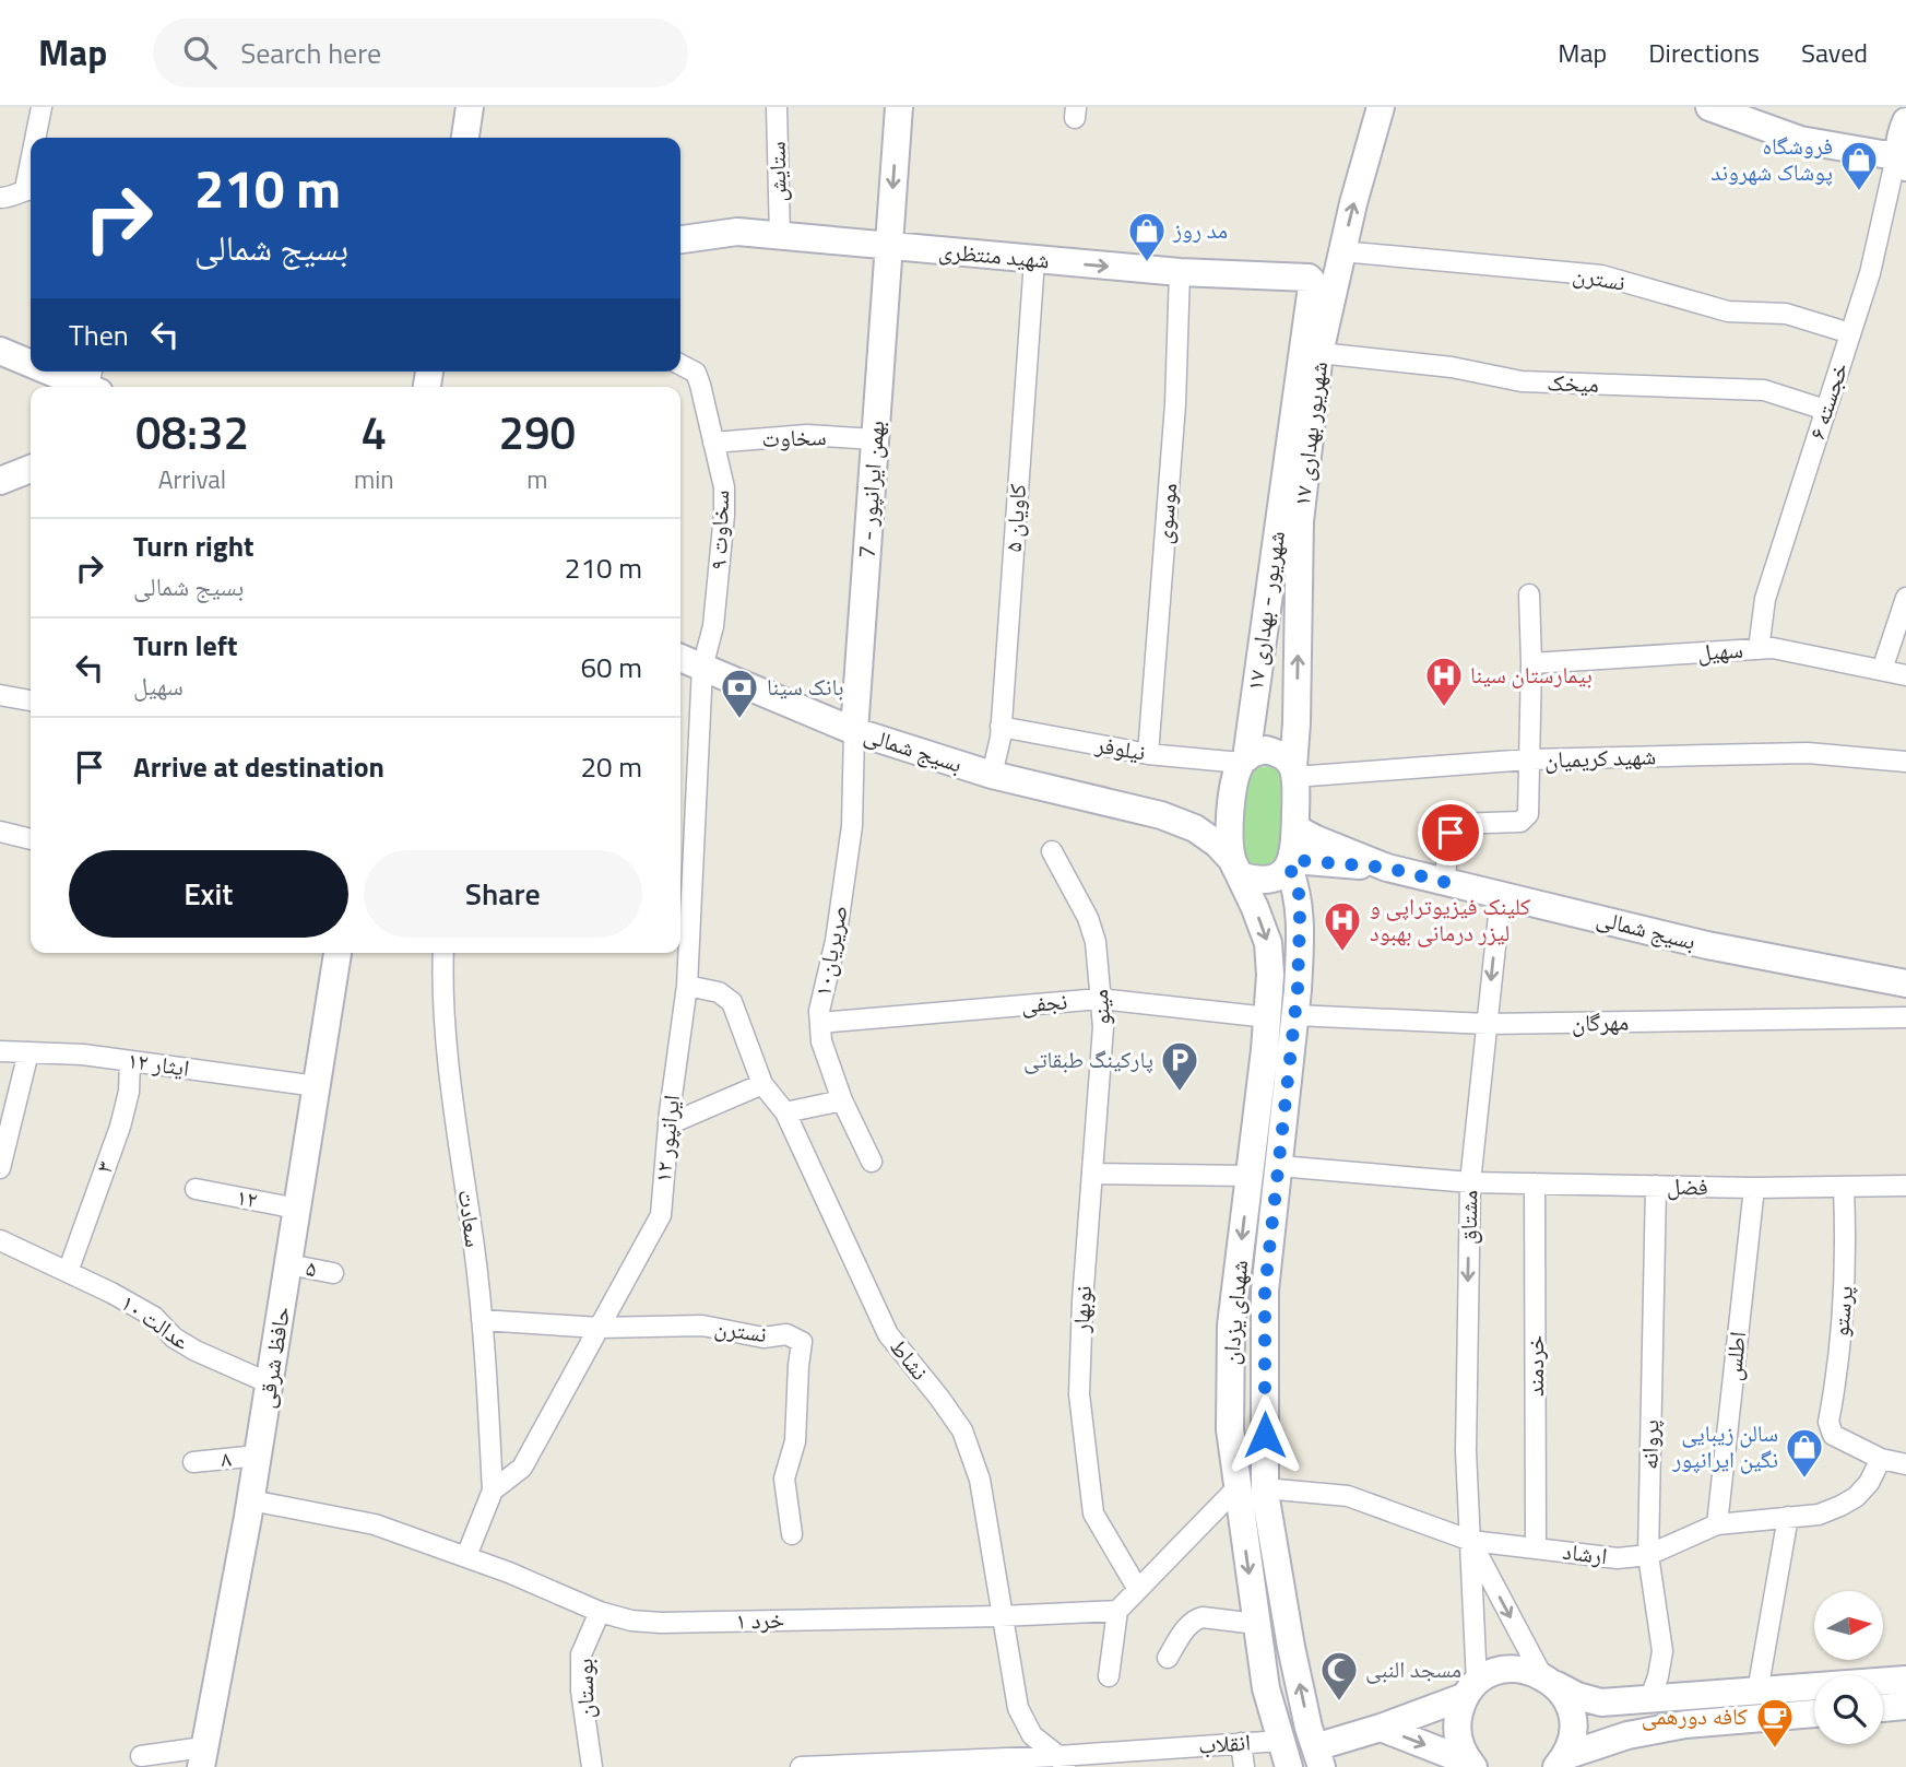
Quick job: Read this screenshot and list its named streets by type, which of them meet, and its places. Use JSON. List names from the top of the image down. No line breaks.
{"streets":{"main road":["شهید منتظری","۱۷ شهریور بهداری","بهمن ایرانپور - 7","۱۷ شهریور - بهداری","بسیج شمالی","شهدای یزدان","حافظ شرقی"],"street":["ستایش","نسترن","میخک","خجسته ۶","سخاوت","موسوی","کاویان ۵","سخاوت ۹","سهیل","نیلوفر","شهید کریمیان","صریریان۱۰","نجفی","مینو","مهرگان","ایثار ۱۲","ایرانپور ۱۲","۳","فضل","۱۲","مشتاق","سعادت","۵","نوبهار","پرستو","عدالت ۱۰","اطلس","نشاط","خردمند","پروانه","۸","ارشاد","خرد ۱","بوستان","انقلاب"]},"crossings":[["ستایش","شهید منتظری"],["شهید منتظری","بهمن ایرانپور - 7"],["شهید منتظری","موسوی"],["شهید منتظری","کاویان ۵"],["شهید منتظری","۱۷ شهریور - بهداری"],["نسترن","خجسته ۶"],["نسترن","۱۷ شهریور بهداری"],["نسترن","ایرانپور ۱۲"],["نسترن","سعادت"],["میخک","خجسته ۶"],["میخک","۱۷ شهریور بهداری"],["خجسته ۶","سهیل"],["۱۷ شهریور بهداری","بسیج شمالی"],["۱۷ شهریور بهداری","شهید کریمیان"],["۱۷ شهریور بهداری","شهدای یزدان"],["سخاوت","بهمن ایرانپور - 7"],["سخاوت","سخاوت ۹"],["بهمن ایرانپور - 7","بسیج شمالی"],["بهمن ایرانپور - 7","صریریان۱۰"],["موسوی","نیلوفر"],["کاویان ۵","نیلوفر"],["کاویان ۵","بسیج شمالی"],["سخاوت ۹","بسیج شمالی"],["سخاوت ۹","ایرانپور ۱۲"],["۱۷ شهریور - بهداری","نیلوفر"],["۱۷ شهریور - بهداری","بسیج شمالی"],["۱۷ شهریور - بهداری","شهدای یزدان"],["بسیج شمالی","صریریان۱۰"],["بسیج شمالی","ایرانپور ۱۲"],["بسیج شمالی","مشتاق"],["بسیج شمالی","شهدای یزدان"],["صریریان۱۰","نجفی"],["نجفی","مینو"],["نجفی","شهدای یزدان"],["مینو","نوبهار"],["مهرگان","مشتاق"],["مهرگان","شهدای یزدان"],["ایثار ۱۲","۳"],["ایثار ۱۲","حافظ شرقی"],["ایرانپور ۱۲","سعادت"],["ایرانپور ۱۲","نشاط"],["ایرانپور ۱۲","خرد ۱"],["۳","عدالت ۱۰"],["فضل","مشتاق"],["فضل","پرستو"],["فضل","شهدای یزدان"],["فضل","اطلس"],["فضل","خردمند"],["فضل","پروانه"],["۱۲","حافظ شرقی"],["مشتاق","ارشاد"],["۵","حافظ شرقی"],["پرستو","ارشاد"],["شهدای یزدان","ارشاد"],["شهدای یزدان","انقلاب"],["عدالت ۱۰","حافظ شرقی"],["اطلس","ارشاد"],["حافظ شرقی","۸"],["حافظ شرقی","خرد ۱"],["نشاط","خرد ۱"],["نشاط","انقلاب"],["خردمند","ارشاد"],["پروانه","ارشاد"],["خرد ۱","بوستان"]],"one_way":["۱۷ شهریور بهداری","مشتاق"],"places":{"shop":["فروشگاه‌ پوشاک شهروند","مد روز","سالن زیبایی نگین ایرانپور"],"hospital":["بیمارستان سینا","کلینک فیزیوتراپی و لیزر درمانی بهبود"],"bank":["بانک سینا"],"parking":["پارکینگ طبقاتی"],"mosque":["مسجد النبی"],"cafe":["کافه دورهمی"]},"north":"right","page":{"header":"Map","search":"Search here","nav":["Map","Directions","Saved"],"turn":["210 m","بسیج شمالی"],"then":"Then","eta":["08:32","Arrival","4","min","290","m"],"list":[{"name":"Turn right","note":"بسیج شمالی","value":"210 m"},{"name":"Turn left","note":"سهیل","value":"60 m"},{"name":"Arrive at destination","value":"20 m"}],"buttons":["Exit","Share"]}}
